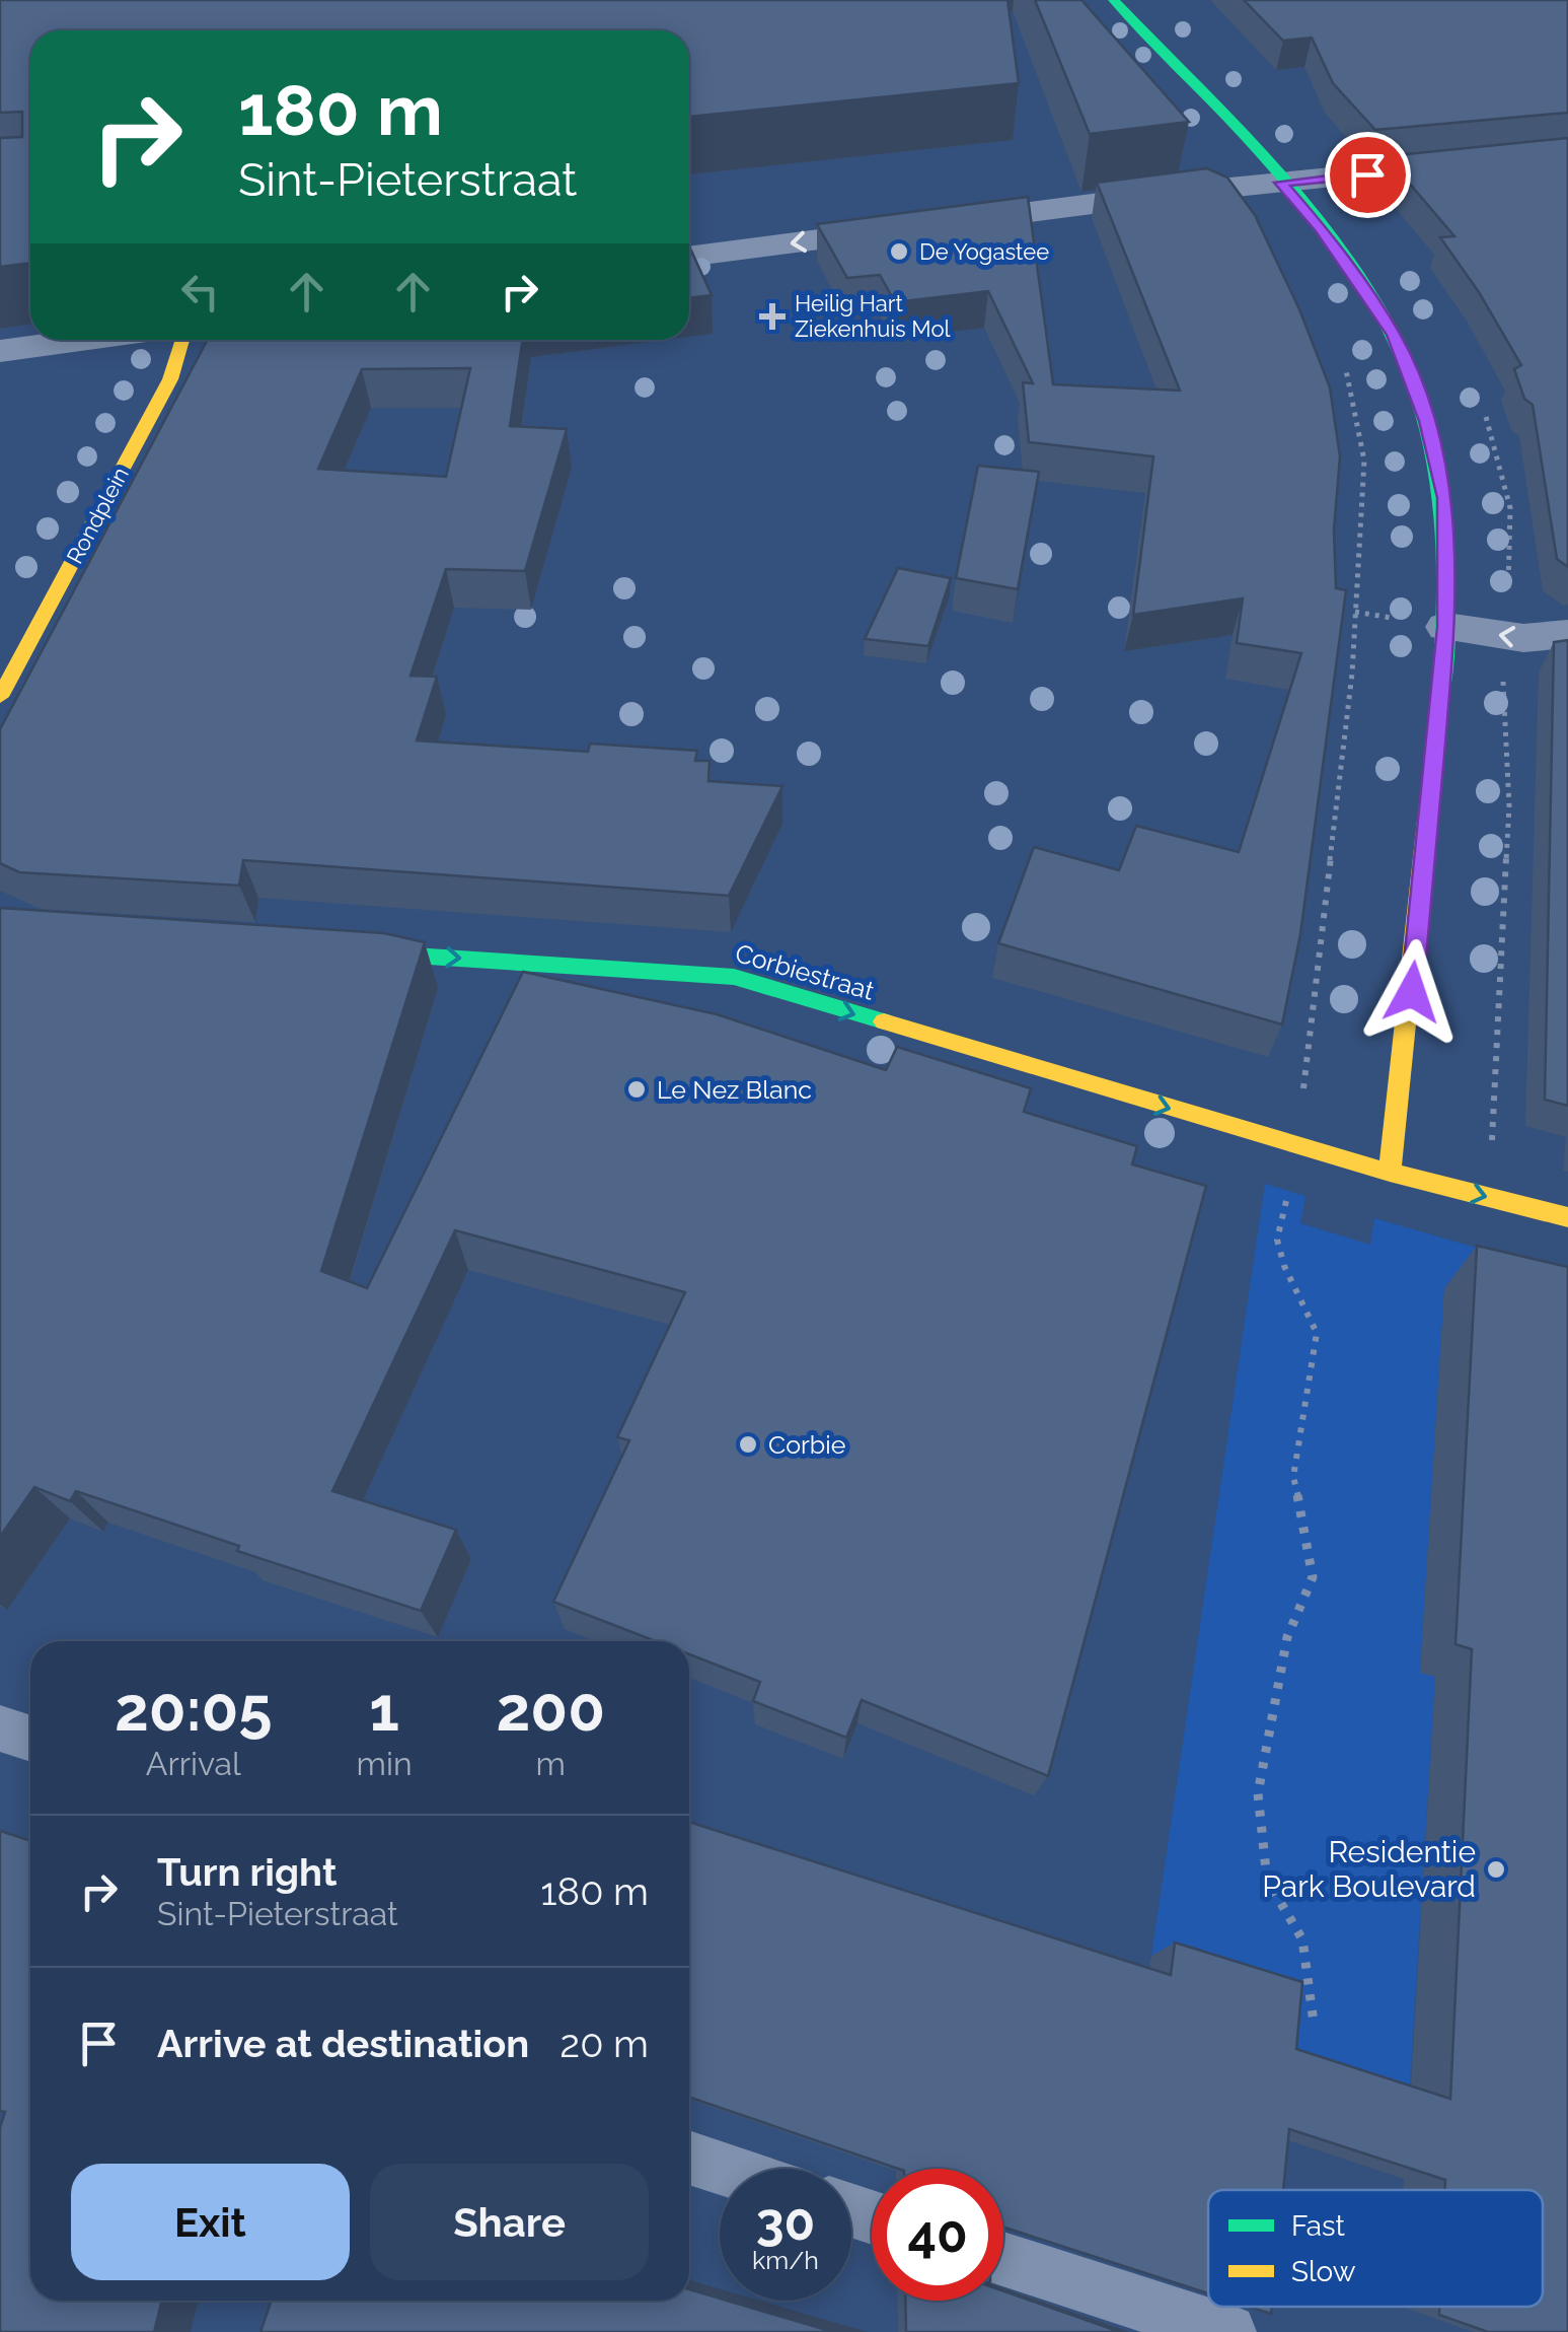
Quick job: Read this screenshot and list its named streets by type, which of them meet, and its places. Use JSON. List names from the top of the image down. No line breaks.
{"streets":{"street":["Rondplein","Corbiestraat"]},"one_way":["Corbiestraat"],"places":{"other":["De Yogastee","Le Nez Blanc","Corbie","Residentie Park Boulevard"],"health":["Heilig Hart Ziekenhuis Mol"]},"legend":["Fast","Slow"],"page":{"turn":["180 m","Sint-Pieterstraat"],"eta":["20:05","Arrival","1","min","200","m"],"list":[{"name":"Turn right","note":"Sint-Pieterstraat","value":"180 m"},{"name":"Arrive at destination","value":"20 m"}],"buttons":["Exit","Share"],"speed":"30 km/h","limit":"40"}}
